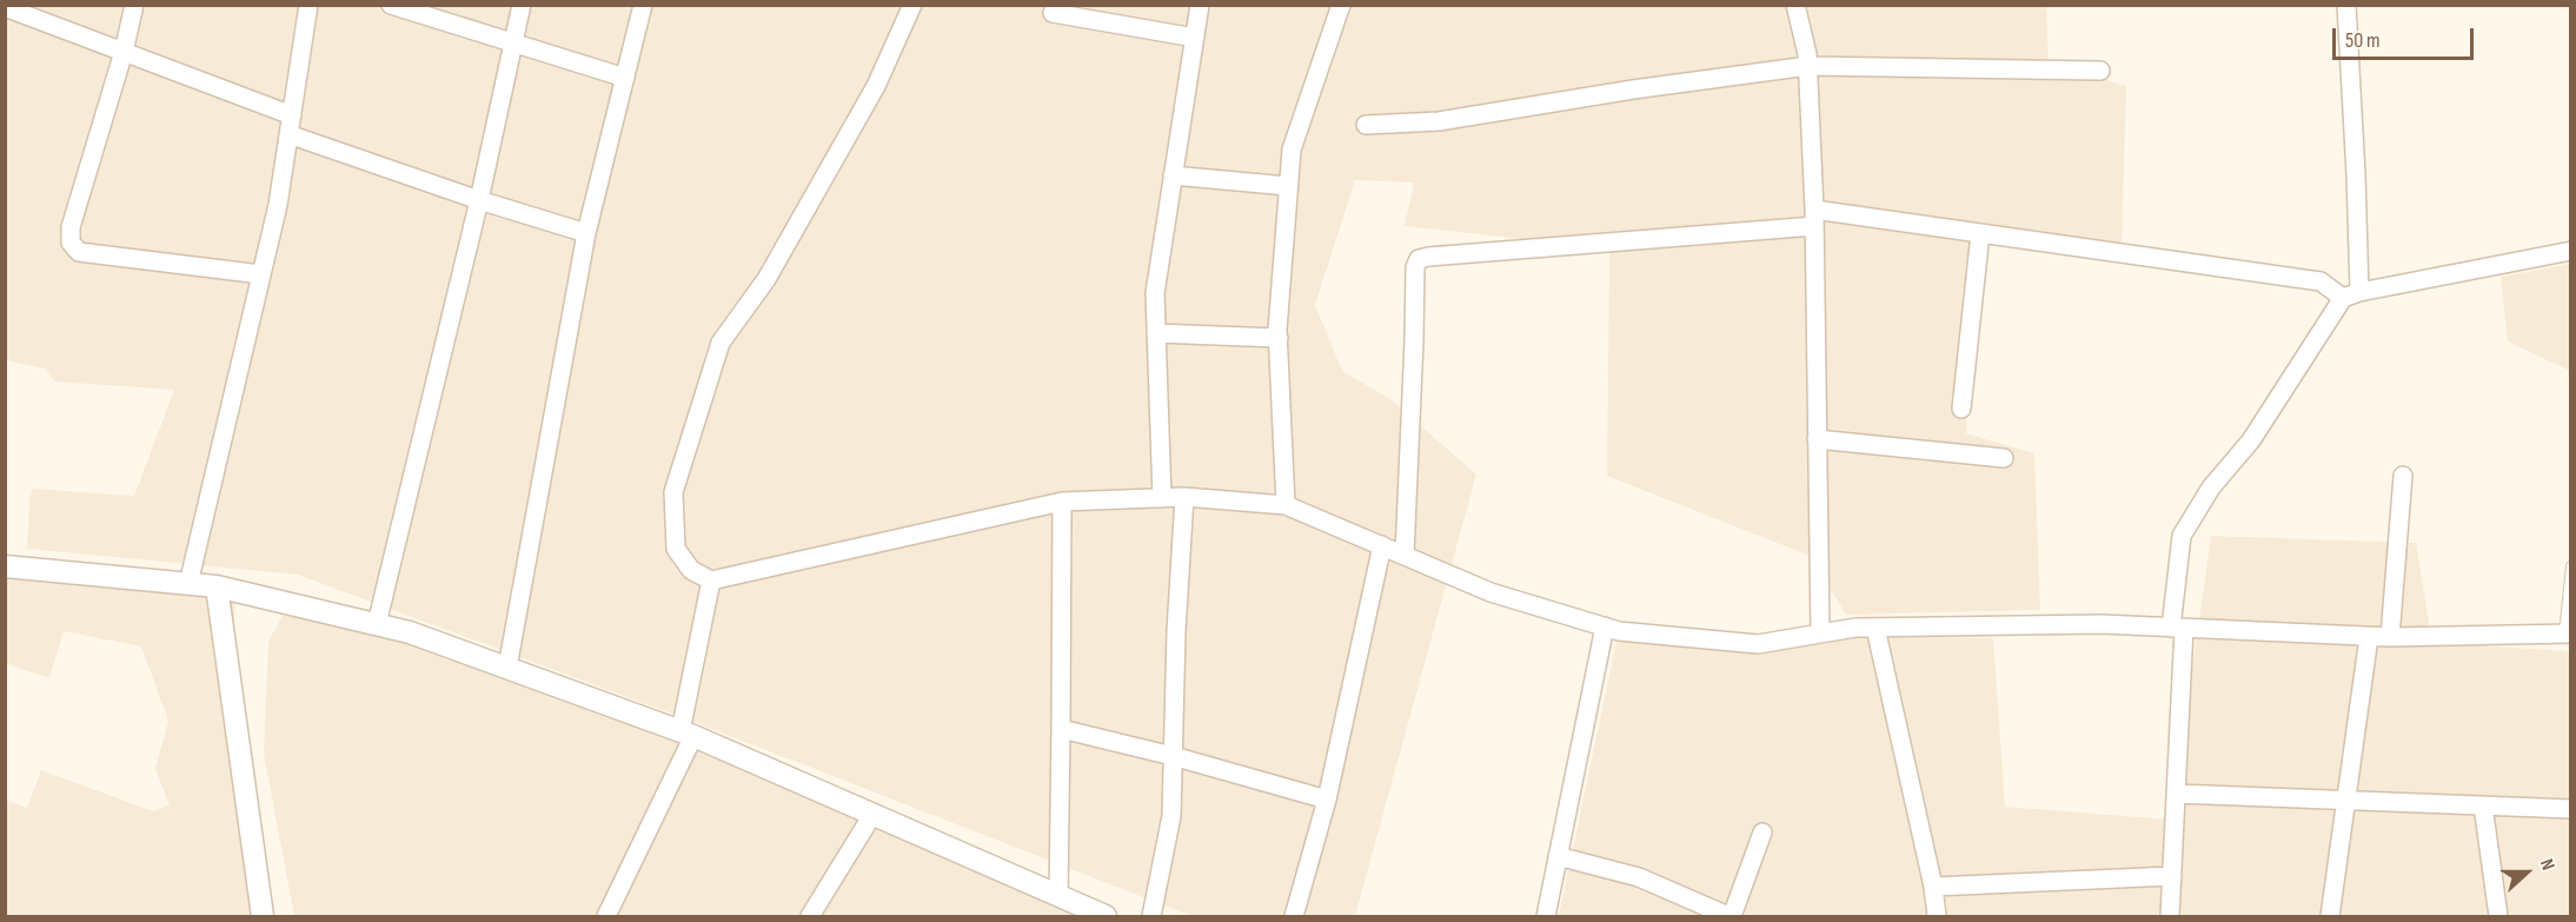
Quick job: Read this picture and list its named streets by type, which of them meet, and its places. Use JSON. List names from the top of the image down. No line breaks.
{"scale_bar":"50 m","north":"right"}
